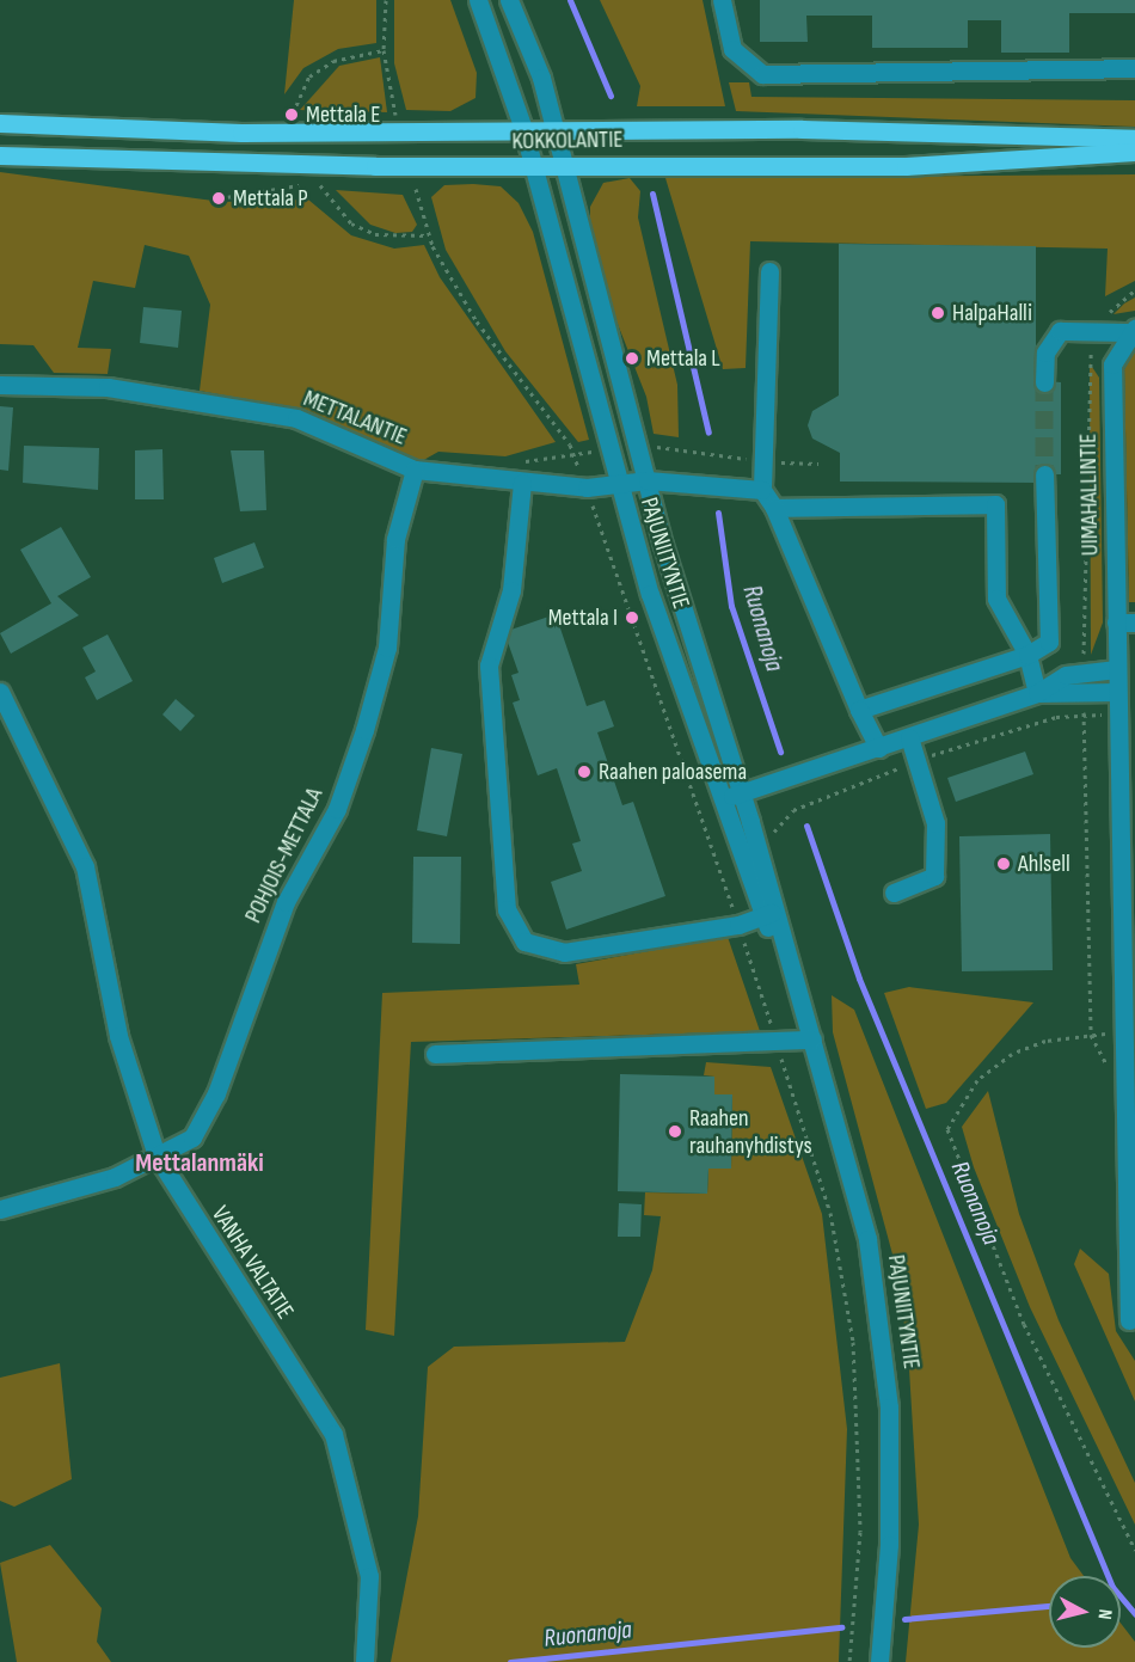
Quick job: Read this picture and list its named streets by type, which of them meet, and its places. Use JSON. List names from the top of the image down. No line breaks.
{"streets":{"main road":["KOKKOLANTIE"],"street":["METTALANTIE","UIMAHALLINTIE","PAJUNIITYNTIE","POHJOIS-METTALA","VANHA VALTATIE"]},"crossings":[["KOKKOLANTIE","PAJUNIITYNTIE"],["METTALANTIE","PAJUNIITYNTIE"],["METTALANTIE","POHJOIS-METTALA"],["POHJOIS-METTALA","VANHA VALTATIE"]],"districts":["Mettalanmäki"],"water":["Ruonanoja"],"places":["Mettala E","Mettala P","HalpaHalli","Mettala L","Mettala I","Raahen paloasema","Ahlsell","Raahen rauhanyhdistys"],"north":"right"}
